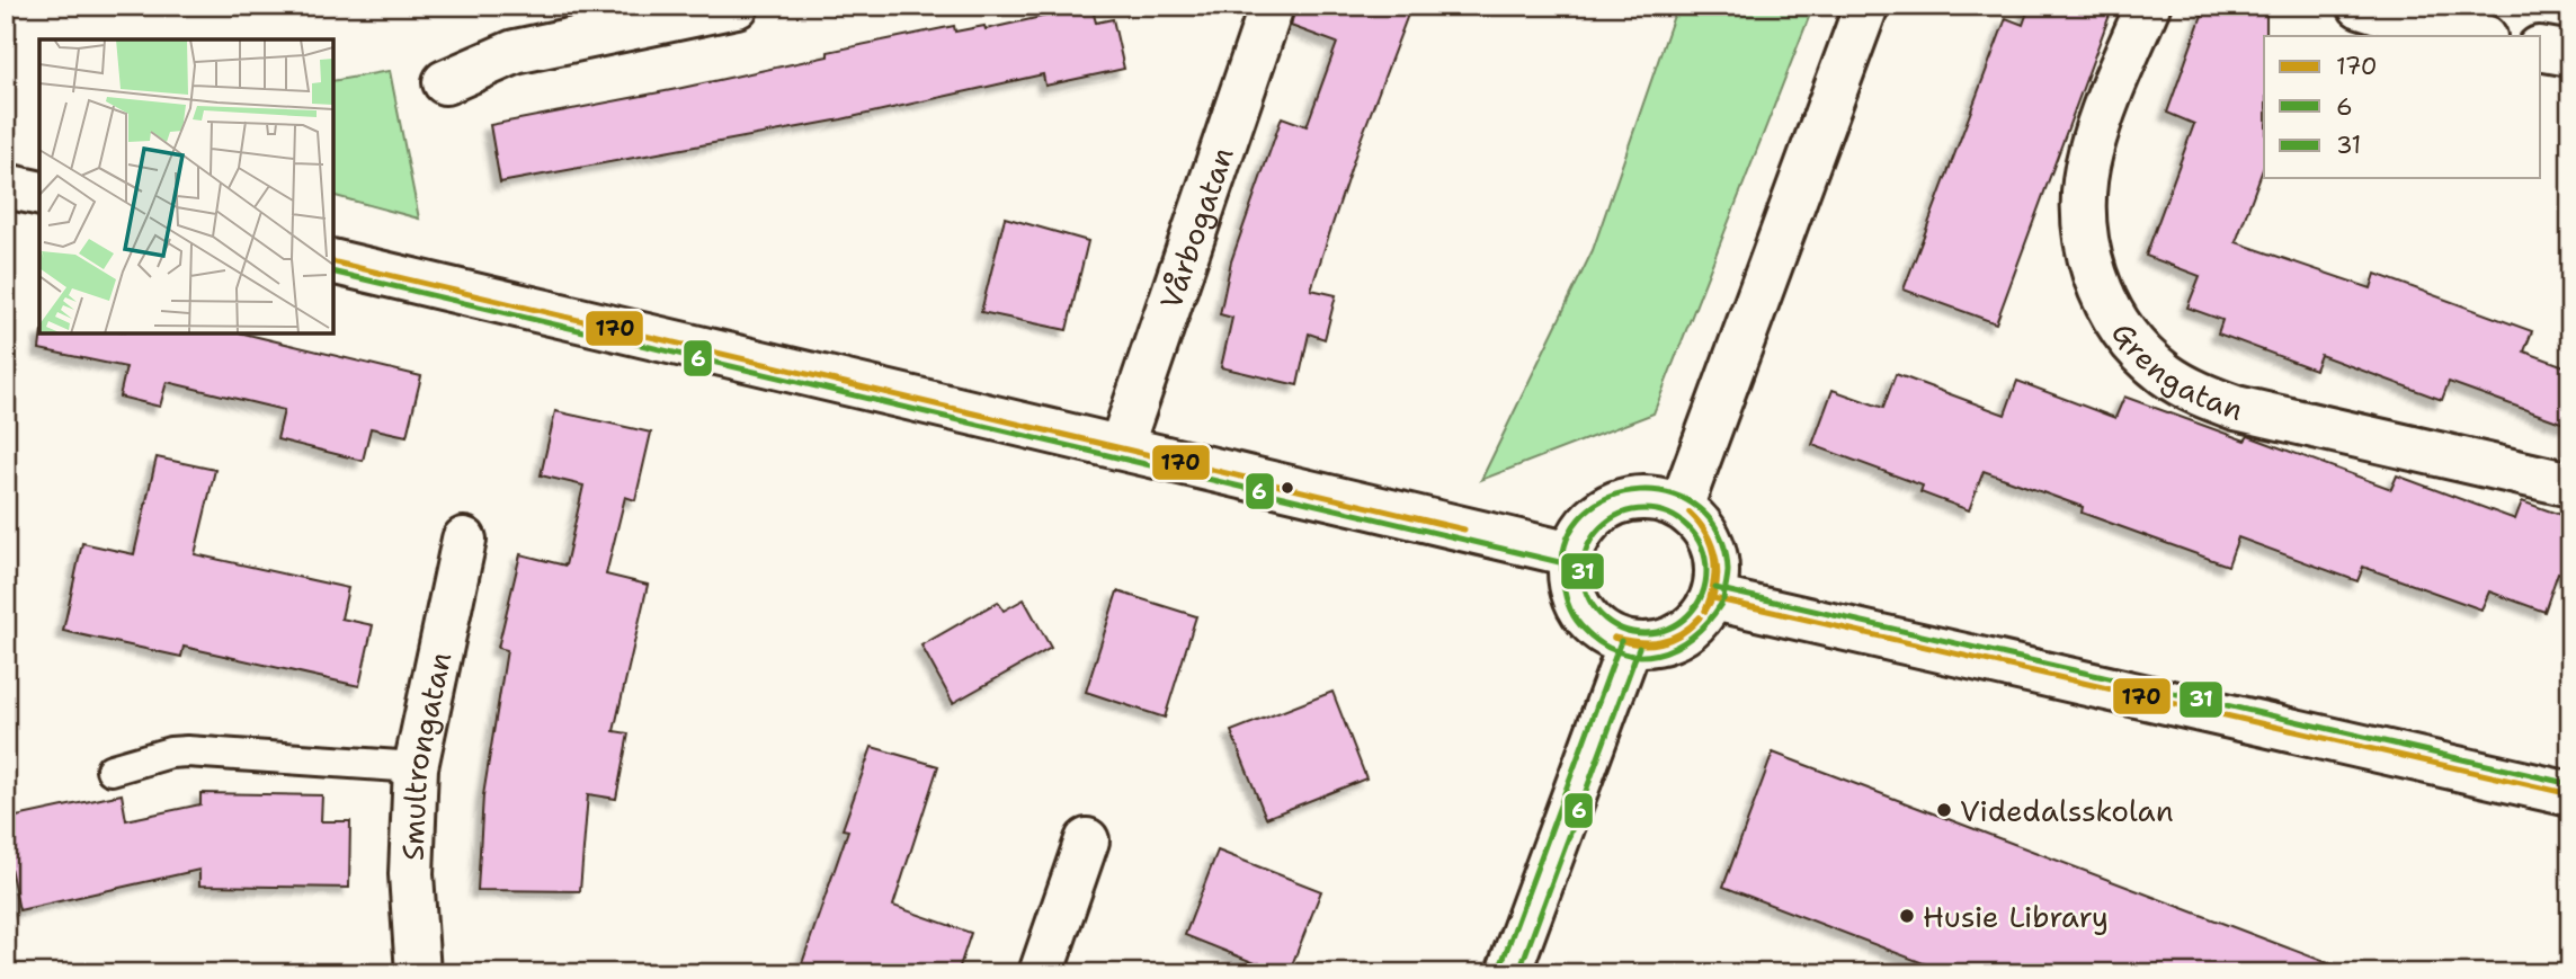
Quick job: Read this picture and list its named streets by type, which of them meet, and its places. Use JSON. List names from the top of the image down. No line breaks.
{"streets":{"street":["Vårbogatan","Grengatan","Smultrongatan"]},"places":["Videdalsskolan","Husie Library"],"lines":["transit line 170","transit line 6","transit line 31"],"legend":["170","6","31"]}
